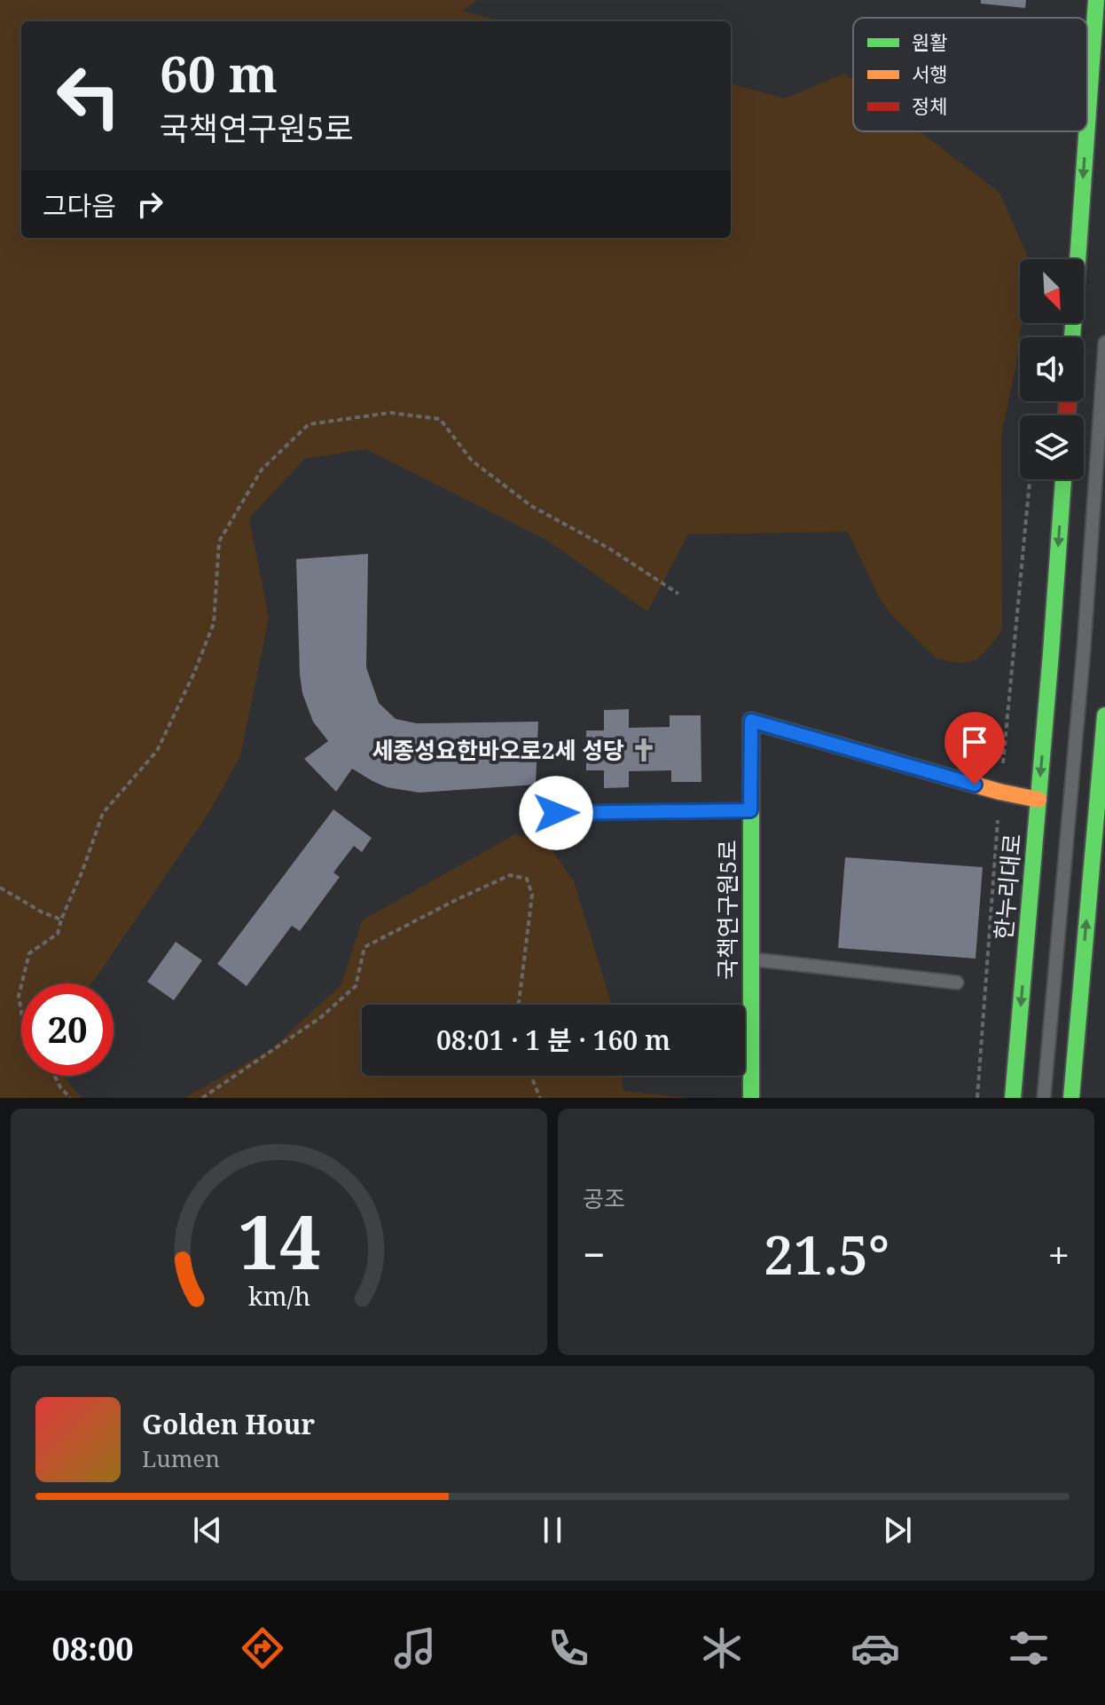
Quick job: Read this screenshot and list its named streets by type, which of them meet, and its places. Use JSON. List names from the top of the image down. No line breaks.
{"streets":{"street":["한누리대로","국책연구원5로"]},"crossings":[["한누리대로","국책연구원5로"]],"places":{"church":["세종성요한바오로2세 성당"]},"legend":["원활","서행","정체"],"north":"bottom right","page":{"turn":["60 m","국책연구원5로"],"then":"그다음","limit":"20","trip":"08:01 · 1 분 · 160 m","tile":"공조","heat":["−","21.5°","+"],"song":["Golden Hour","Lumen"],"tabs":"08:00","gauge":["14","km/h"]}}
